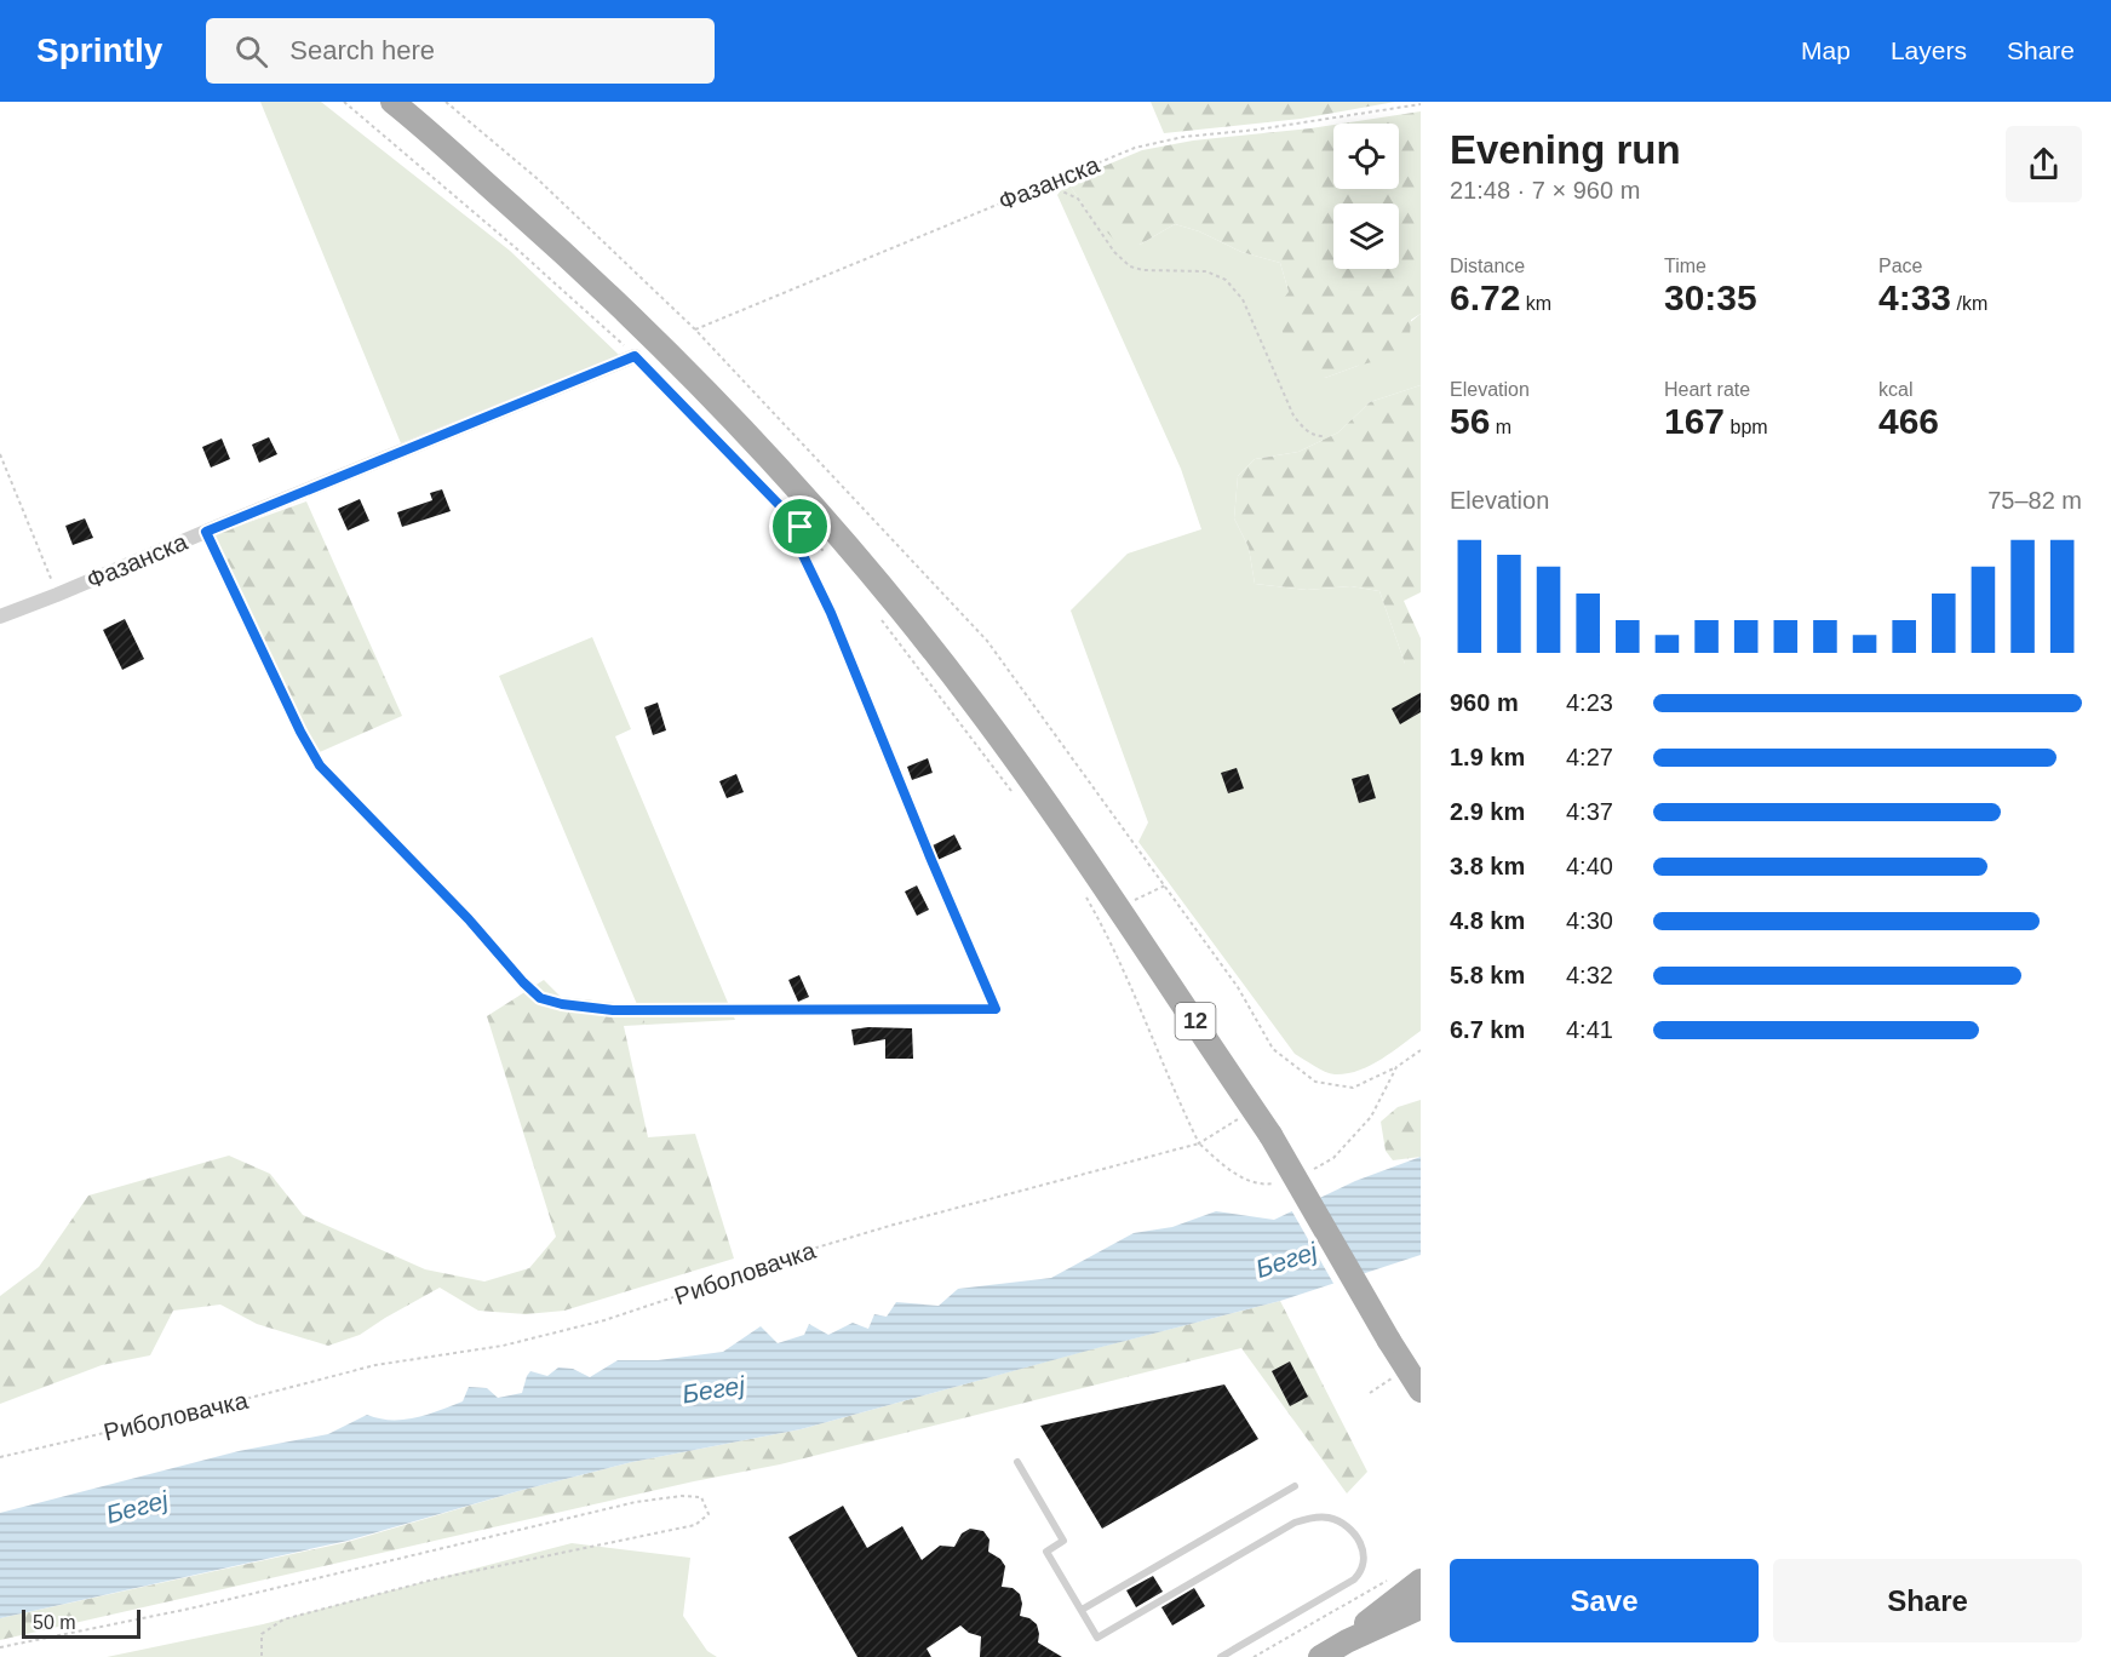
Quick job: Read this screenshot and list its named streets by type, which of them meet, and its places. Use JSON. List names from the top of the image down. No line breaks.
{"streets":{"main road":["12"],"street":["Фазанска"],"path":["Риболовачка"]},"crossings":[["12","Риболовачка"]],"water":["Бегеј"],"scale_bar":"50 m","page":{"header":"Sprintly","search":"Search here","nav":["Map","Layers","Share"],"heading":["Evening run","21:48 · 7 × 960 m"],"stats":[["Distance","6.72 km"],["Time","30:35"],["Pace","4:33 /km"],["Elevation","56 m"],["Heart rate","167 bpm"],["kcal","466"]],"chart":["Elevation","75–82 m"],"list":[{"name":"960 m","note":"4:23"},{"name":"1.9 km","note":"4:27"},{"name":"2.9 km","note":"4:37"},{"name":"3.8 km","note":"4:40"},{"name":"4.8 km","note":"4:30"},{"name":"5.8 km","note":"4:32"},{"name":"6.7 km","note":"4:41"}],"buttons":["Save","Share"],"scale":"50 m"}}
